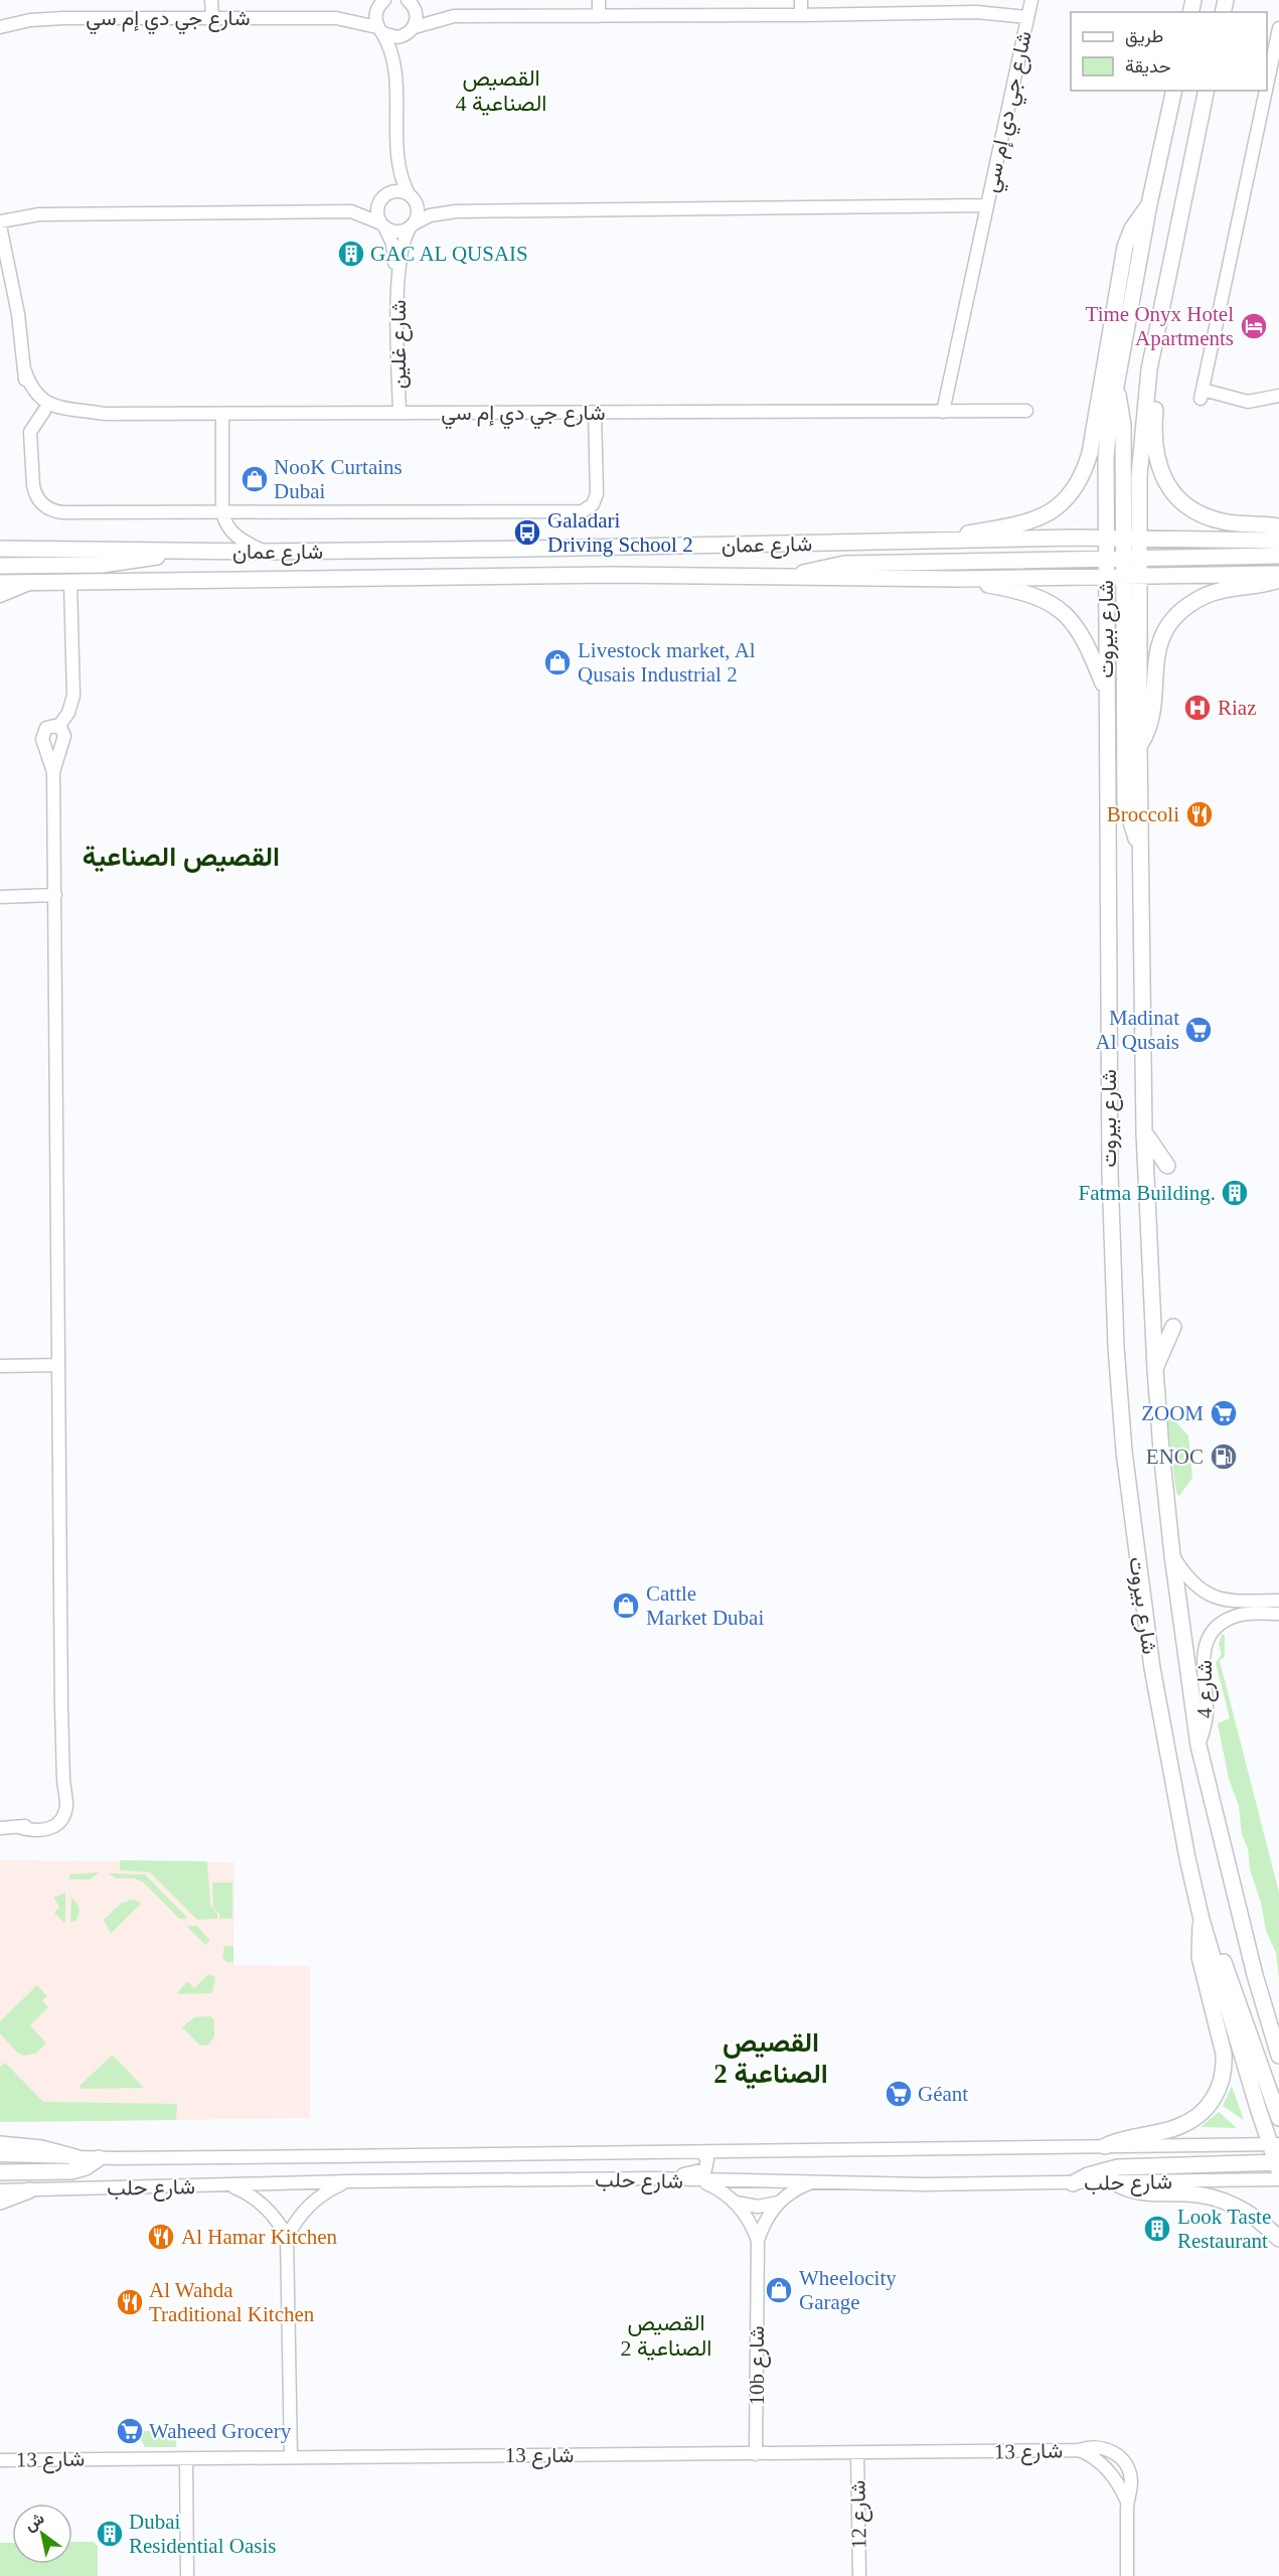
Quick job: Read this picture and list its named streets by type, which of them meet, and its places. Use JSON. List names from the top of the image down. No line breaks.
{"streets":{"main road":["شارع عمان","شارع بيروت"],"street":["شارع جي دي إم سي","شارع غلين","شارع 4","شارع حلب","10b شارع","شارع 13","شارع 12"]},"crossings":[["شارع جي دي إم سي","شارع غلين"],["شارع عمان","شارع بيروت"],["شارع بيروت","شارع 4"],["شارع بيروت","شارع حلب"],["شارع حلب","10b شارع"],["10b شارع","شارع 13"],["شارع 13","شارع 12"]],"districts":["القصيص الصناعية 4","القصيص الصناعية","القصيص الصناعية 2","القصيص الصناعية 2"],"places":{"building":["GAC AL QUSAIS","Fatma Building.","Look Taste Restaurant","Dubai Residential Oasis"],"hotel":["Time Onyx Hotel Apartments"],"shop":["NooK Curtains Dubai","Livestock market, Al Qusais Industrial 2","Cattle Market Dubai","Wheelocity Garage"],"bus stop":["Galadari Driving School 2"],"hospital":["Riaz"],"restaurant":["Broccoli","Al Hamar Kitchen","Al Wahda Traditional Kitchen"],"supermarket":["Madinat Al Qusais","ZOOM","Géant","Waheed Grocery"],"fuel station":["ENOC"]},"legend":["طريق","حديقة"],"north":"top left"}
